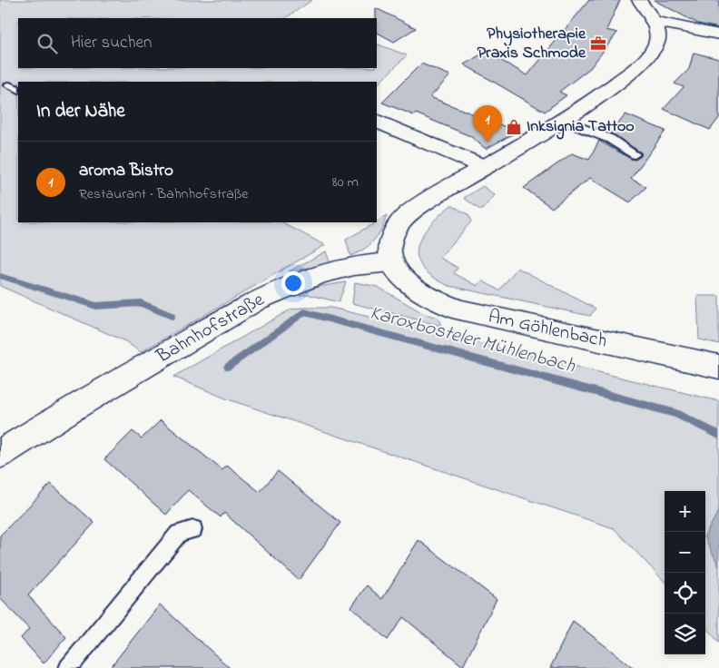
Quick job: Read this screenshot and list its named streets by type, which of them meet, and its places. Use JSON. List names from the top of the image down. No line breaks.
{"streets":{"street":["Bahnhofstraße","Am Göhlenbach"]},"crossings":[["Bahnhofstraße","Am Göhlenbach"]],"water":["Karoxbosteler Mühlenbach"],"places":{"office":["Physiotherapie Praxis Schmode"],"shop":["Inksignia Tattoo"]},"page":{"search":"Hier suchen","heading":"In der Nähe","pins":"1","list":[{"mark":"1","name":"aroma Bistro","note":"Restaurant · Bahnhofstraße","value":"80 m"}],"map_buttons":["+","−"]}}
